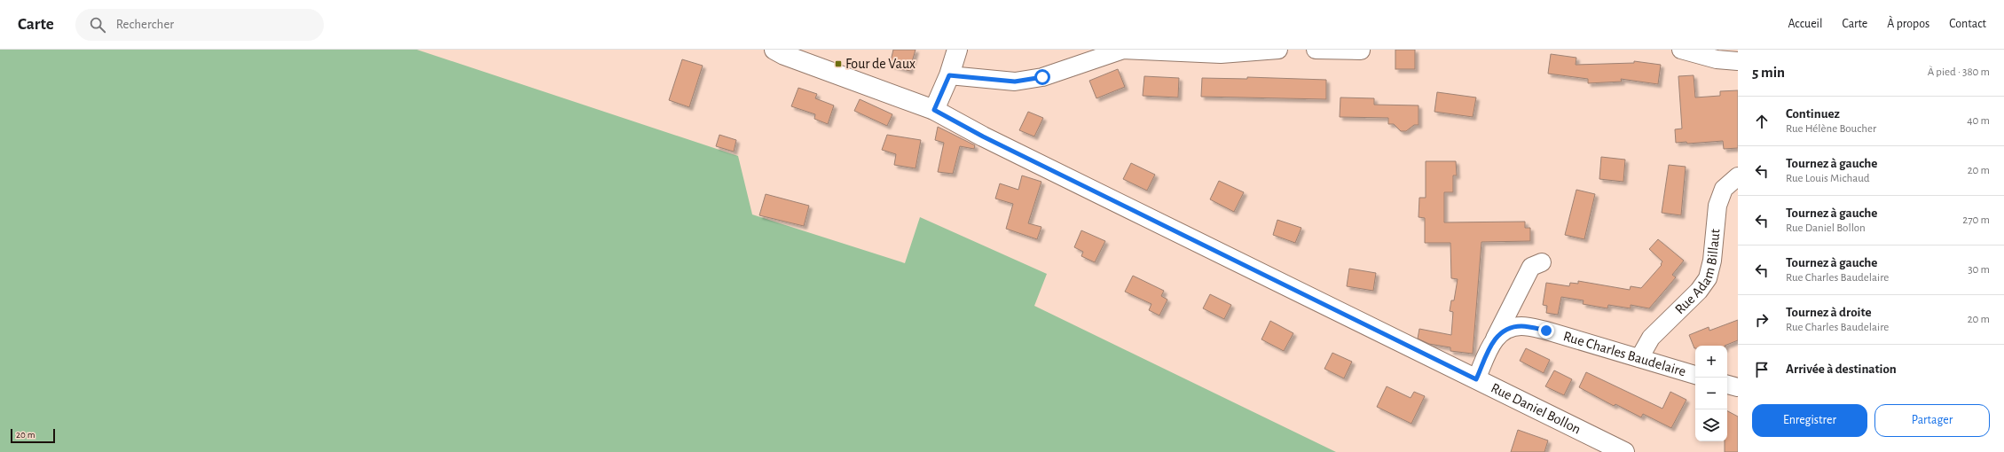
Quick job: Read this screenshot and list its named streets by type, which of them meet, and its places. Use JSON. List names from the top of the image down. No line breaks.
{"streets":{"street":["Rue Adam Billaut","Rue Charles Baudelaire","Rue Daniel Bollon"]},"crossings":[["Rue Adam Billaut","Rue Charles Baudelaire"]],"places":{"transit":["Four de Vaux"]},"scale_bar":"20 m","page":{"header":"Carte","search":"Rechercher","nav":["Accueil","Carte","À propos","Contact"],"heading":["5 min","À pied · 380 m"],"list":[["Continuez","Rue Hélène Boucher","40 m"],["Tournez à gauche","Rue Louis Michaud","20 m"],["Tournez à gauche","Rue Daniel Bollon","270 m"],["Tournez à gauche","Rue Charles Baudelaire","30 m"],["Tournez à droite","Rue Charles Baudelaire","20 m"],"Arrivée à destination"],"map_buttons":["+","−"],"buttons":["Enregistrer","Partager"],"scale":"20 m"}}
